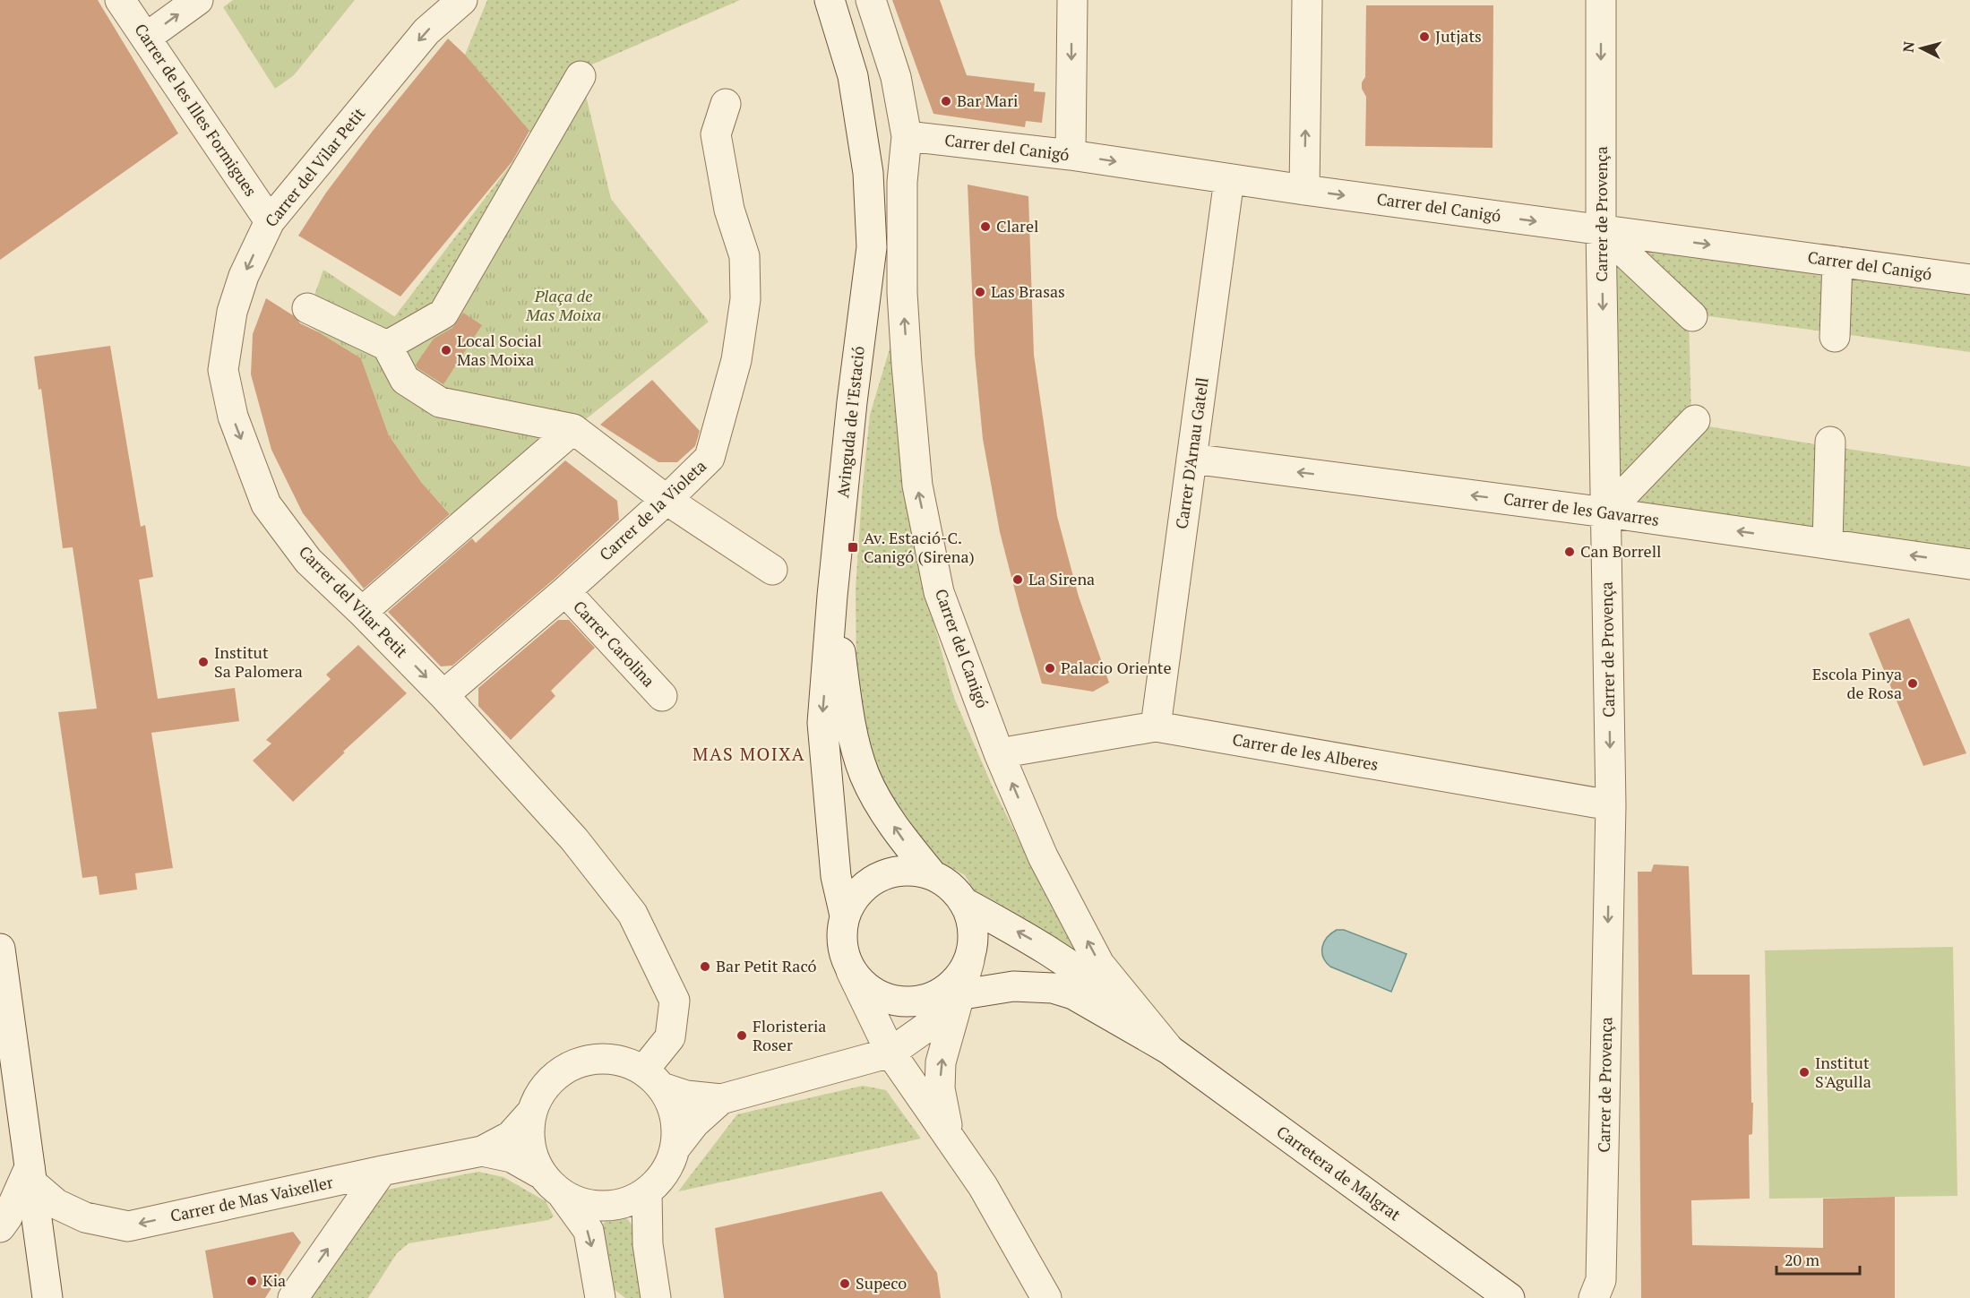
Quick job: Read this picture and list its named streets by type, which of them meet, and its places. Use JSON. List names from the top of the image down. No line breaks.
{"streets":{"street":["Carrer de les Illes Formigues","Carrer del Canigó","Carrer del Vilar Petit","Carrer de Provença","Avinguda de l'Estació","Carrer D'Arnau Gatell","Carrer de les Gavarres","Carrer de la Violeta","Carrer Carolina","Carrer de les Alberes","Carretera de Malgrat","Carrer de Mas Vaixeller"]},"crossings":[["Carrer de les Illes Formigues","Carrer del Vilar Petit"],["Carrer del Canigó","Carrer de Provença"],["Carrer del Canigó","Avinguda de l'Estació"],["Carrer del Canigó","Carrer D'Arnau Gatell"],["Carrer del Canigó","Carrer de les Alberes"],["Carrer del Canigó","Carretera de Malgrat"],["Carrer del Vilar Petit","Carrer de la Violeta"],["Carrer del Vilar Petit","Carrer de Mas Vaixeller"],["Carrer de Provença","Carrer de les Gavarres"],["Carrer de Provença","Carrer de les Alberes"],["Avinguda de l'Estació","Carretera de Malgrat"],["Carrer D'Arnau Gatell","Carrer de les Gavarres"],["Carrer D'Arnau Gatell","Carrer de les Alberes"],["Carrer de la Violeta","Carrer Carolina"]],"one_way":["Carrer del Vilar Petit","Carrer de Provença","Carrer de les Gavarres","Carrer de Mas Vaixeller"],"districts":["MAS MOIXA"],"parks":["Plaça de Mas Moixa"],"places":{"other":["Jutjats","Bar Mari","Clarel","Las Brasas","Local Social Mas Moixa","Can Borrell","La Sirena","Institut Sa Palomera","Palacio Oriente","Escola Pinya de Rosa","Bar Petit Racó","Floristeria Roser","Institut S'Agulla","Kia","Supeco"],"transit":["Av. Estació-C. Canigó (Sirena)"]},"scale_bar":"20 m","north":"left"}
